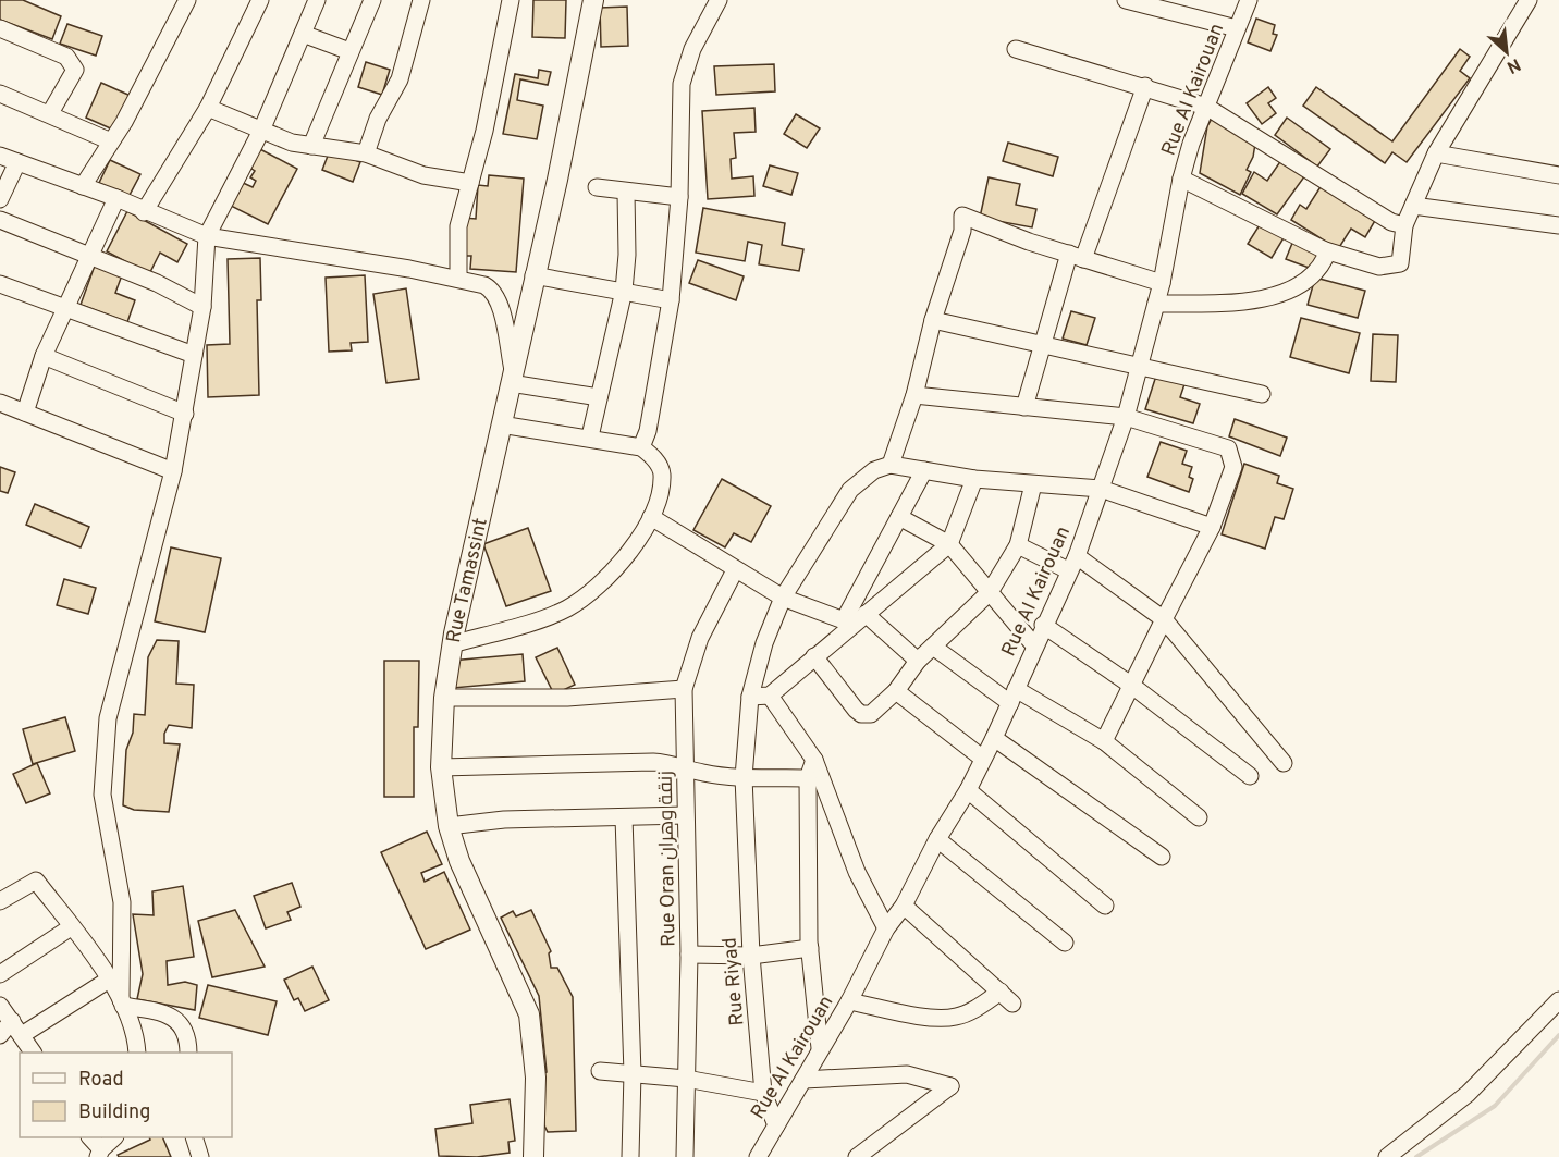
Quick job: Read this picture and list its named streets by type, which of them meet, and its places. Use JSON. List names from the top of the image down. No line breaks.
{"streets":{"main road":["Rue Tamassint"],"street":["Rue Al Kairouan","Rue Oran زنقة وهران","Rue Riyad"]},"crossings":[["Rue Al Kairouan","Rue Riyad"]],"legend":["Road","Building"],"north":"bottom right"}
